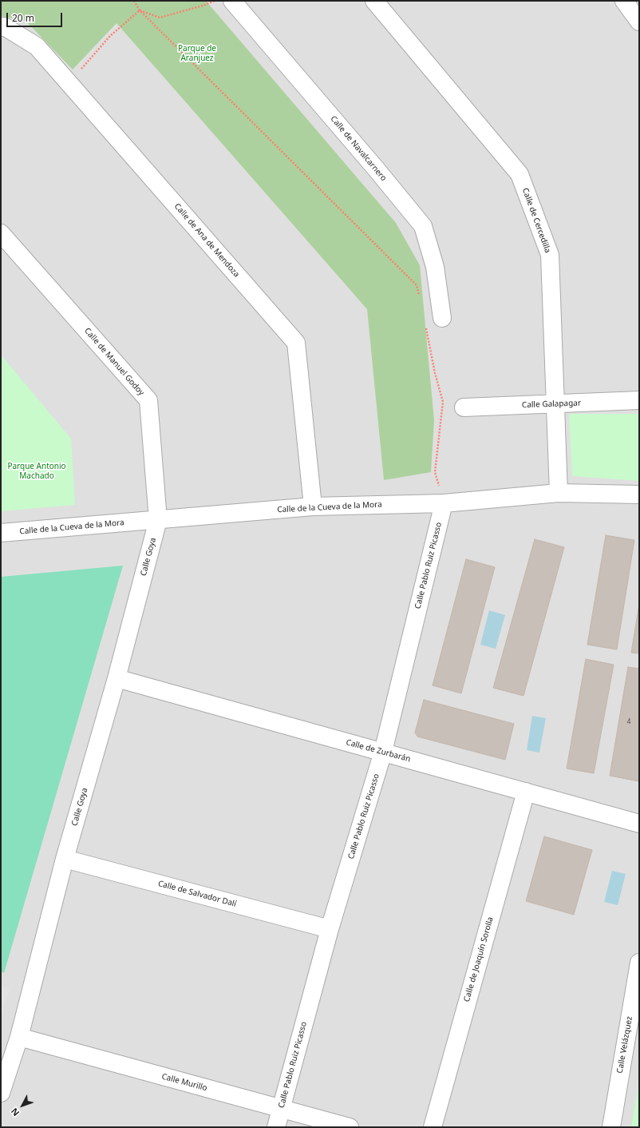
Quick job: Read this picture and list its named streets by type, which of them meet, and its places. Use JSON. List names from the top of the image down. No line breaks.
{"streets":{"street":["Calle de Navalcarnero","Calle de Cercedilla","Calle de Ana de Mendoza","Calle de Manuel Godoy","Calle Galapagar","Calle de la Cueva de la Mora","Calle Goya","Calle Pablo Ruiz Picasso","Calle de Zurbarán","Calle de Salvador Dalí","Calle de Joaquín Sorolla","Calle Velázquez","Calle Murillo"]},"crossings":[["Calle de Cercedilla","Calle Galapagar"],["Calle de Cercedilla","Calle de la Cueva de la Mora"],["Calle de Ana de Mendoza","Calle de la Cueva de la Mora"],["Calle de Manuel Godoy","Calle de la Cueva de la Mora"],["Calle de Manuel Godoy","Calle Goya"],["Calle de la Cueva de la Mora","Calle Goya"],["Calle de la Cueva de la Mora","Calle Pablo Ruiz Picasso"],["Calle Goya","Calle de Zurbarán"],["Calle Goya","Calle de Salvador Dalí"],["Calle Goya","Calle Murillo"],["Calle Pablo Ruiz Picasso","Calle de Zurbarán"],["Calle Pablo Ruiz Picasso","Calle de Salvador Dalí"],["Calle Pablo Ruiz Picasso","Calle Murillo"],["Calle de Zurbarán","Calle de Joaquín Sorolla"]],"parks":["Parque de Aranjuez","Parque Antonio Machado"],"house_numbers":["4"],"scale_bar":"20 m","north":"bottom left"}
